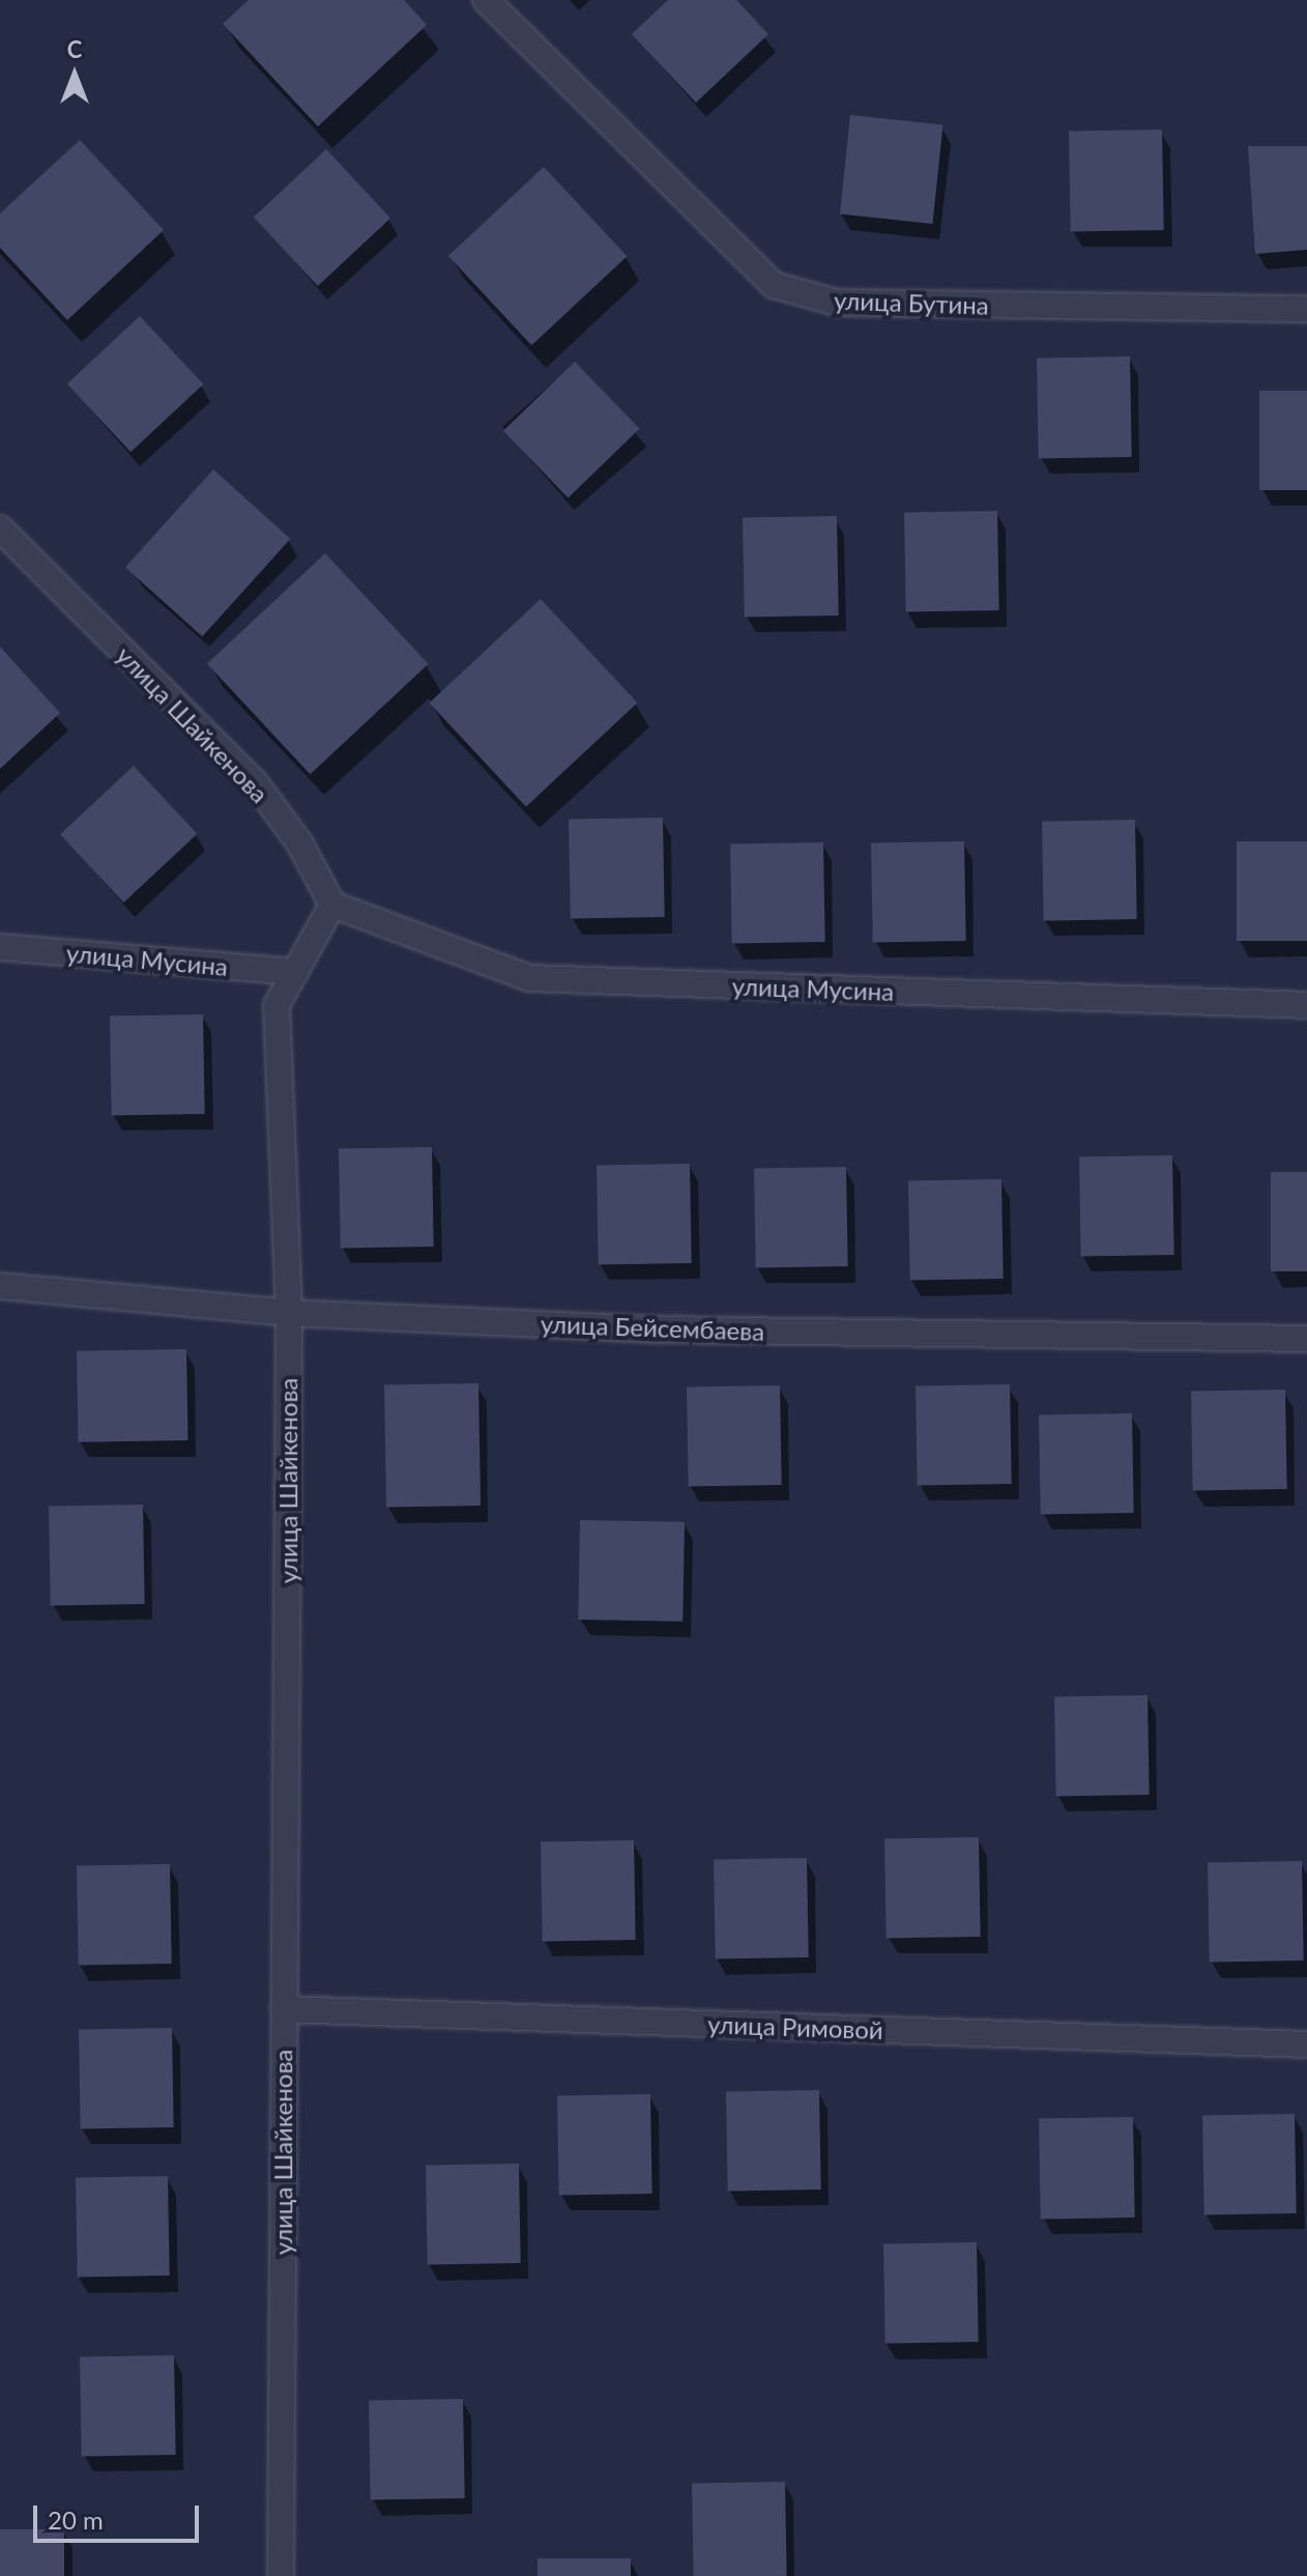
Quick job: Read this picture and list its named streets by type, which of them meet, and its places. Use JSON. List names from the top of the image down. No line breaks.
{"streets":{"street":["улица Бутина","улица Шайкенова","улица Мусина","улица Бейсембаева","улица Римовой"]},"crossings":[["улица Шайкенова","улица Мусина"],["улица Шайкенова","улица Бейсембаева"],["улица Шайкенова","улица Римовой"]],"scale_bar":"20 m","north":"top"}
